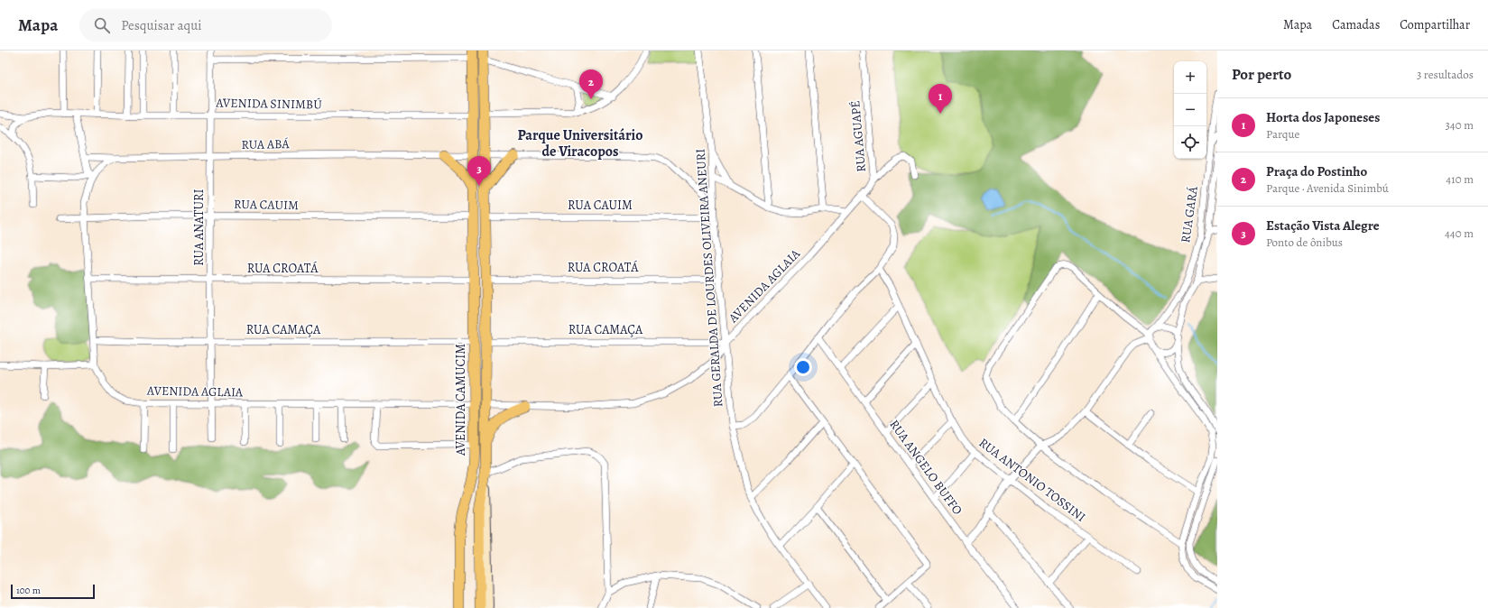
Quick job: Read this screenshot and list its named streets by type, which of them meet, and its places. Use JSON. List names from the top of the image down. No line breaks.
{"streets":{"main road":["AVENIDA CAMUCIM"],"street":["AVENIDA SINIMBÚ","RUA AGUAPÉ","RUA ABÁ","RUA CAUIM","RUA GARÁ","RUA ANATURI","RUA CROATÁ","RUA GERALDA DE LOURDES OLIVEIRA ANEURI","AVENIDA AGLAIA","RUA CAMAÇA","RUA ANGELO BUFFO","RUA ANTONIO TOSSINI"]},"crossings":[["AVENIDA SINIMBÚ","RUA ANATURI"],["AVENIDA SINIMBÚ","AVENIDA CAMUCIM"],["RUA AGUAPÉ","AVENIDA AGLAIA"],["RUA ABÁ","RUA ANATURI"],["RUA ABÁ","AVENIDA CAMUCIM"],["RUA CAUIM","RUA ANATURI"],["RUA CAUIM","RUA GERALDA DE LOURDES OLIVEIRA ANEURI"],["RUA CAUIM","AVENIDA AGLAIA"],["RUA CAUIM","AVENIDA CAMUCIM"],["RUA ANATURI","RUA CROATÁ"],["RUA ANATURI","AVENIDA AGLAIA"],["RUA ANATURI","RUA CAMAÇA"],["RUA CROATÁ","RUA GERALDA DE LOURDES OLIVEIRA ANEURI"],["RUA CROATÁ","AVENIDA AGLAIA"],["RUA CROATÁ","AVENIDA CAMUCIM"],["RUA GERALDA DE LOURDES OLIVEIRA ANEURI","AVENIDA AGLAIA"],["RUA GERALDA DE LOURDES OLIVEIRA ANEURI","RUA CAMAÇA"],["AVENIDA AGLAIA","RUA CAMAÇA"],["AVENIDA AGLAIA","AVENIDA CAMUCIM"],["RUA CAMAÇA","AVENIDA CAMUCIM"]],"districts":["Parque Universitário de Viracopos"],"scale_bar":"100 m","page":{"header":"Mapa","search":"Pesquisar aqui","nav":["Mapa","Camadas","Compartilhar"],"heading":["Por perto","3 resultados"],"map_buttons":["+","−"],"pins":["2","1","3"],"list":[{"mark":"1","name":"Horta dos Japoneses","note":"Parque","value":"340 m"},{"mark":"2","name":"Praça do Postinho","note":"Parque · Avenida Sinimbú","value":"410 m"},{"mark":"3","name":"Estação Vista Alegre","note":"Ponto de ônibus","value":"440 m"}],"scale":"100 m"}}
